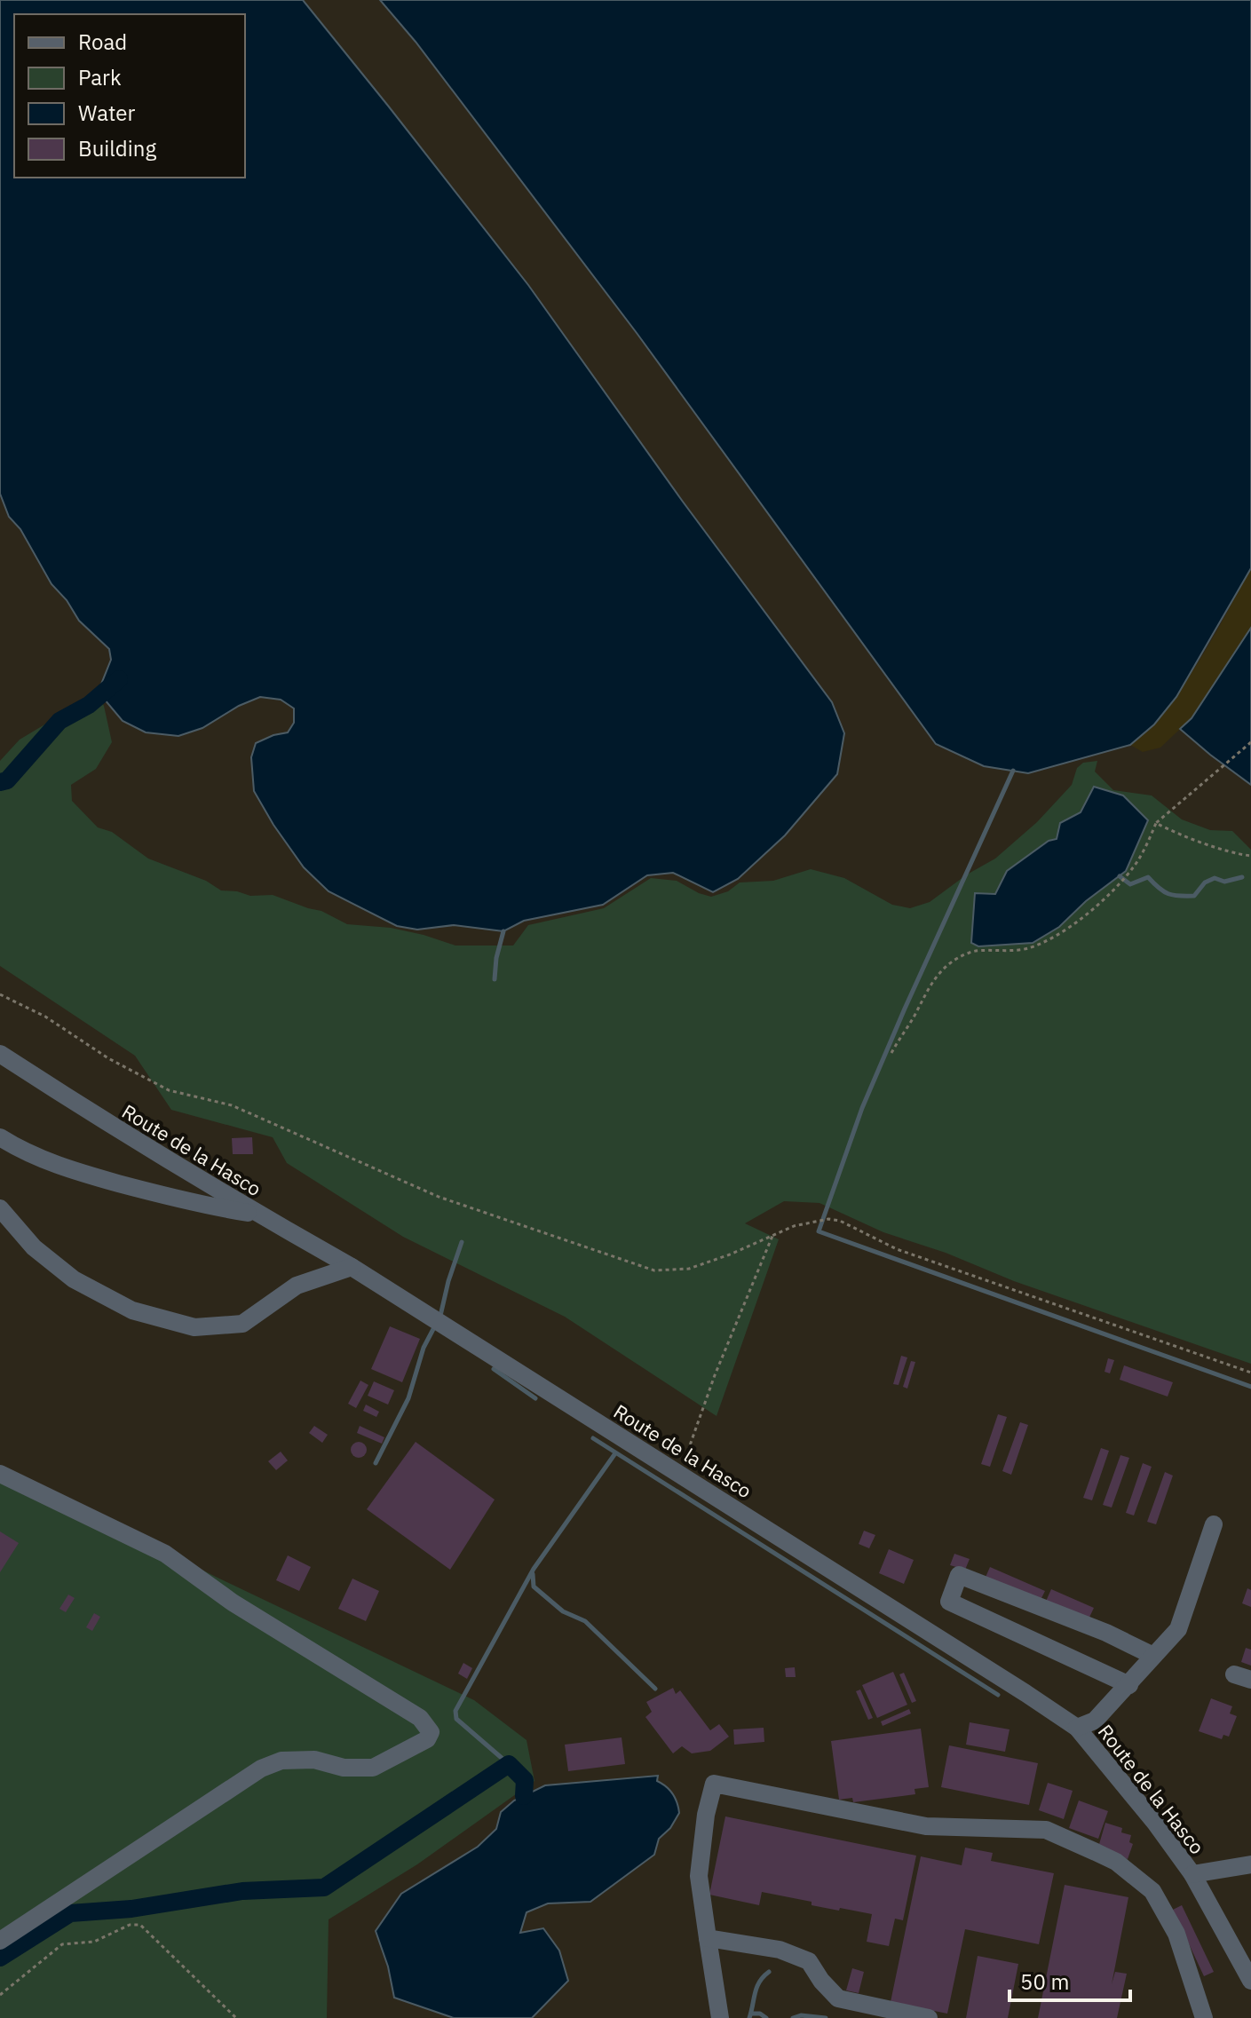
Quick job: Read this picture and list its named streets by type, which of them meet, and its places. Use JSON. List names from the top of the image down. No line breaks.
{"streets":{"street":["Route de la Hasco"]},"legend":["Road","Park","Water","Building"],"scale_bar":"50 m"}
